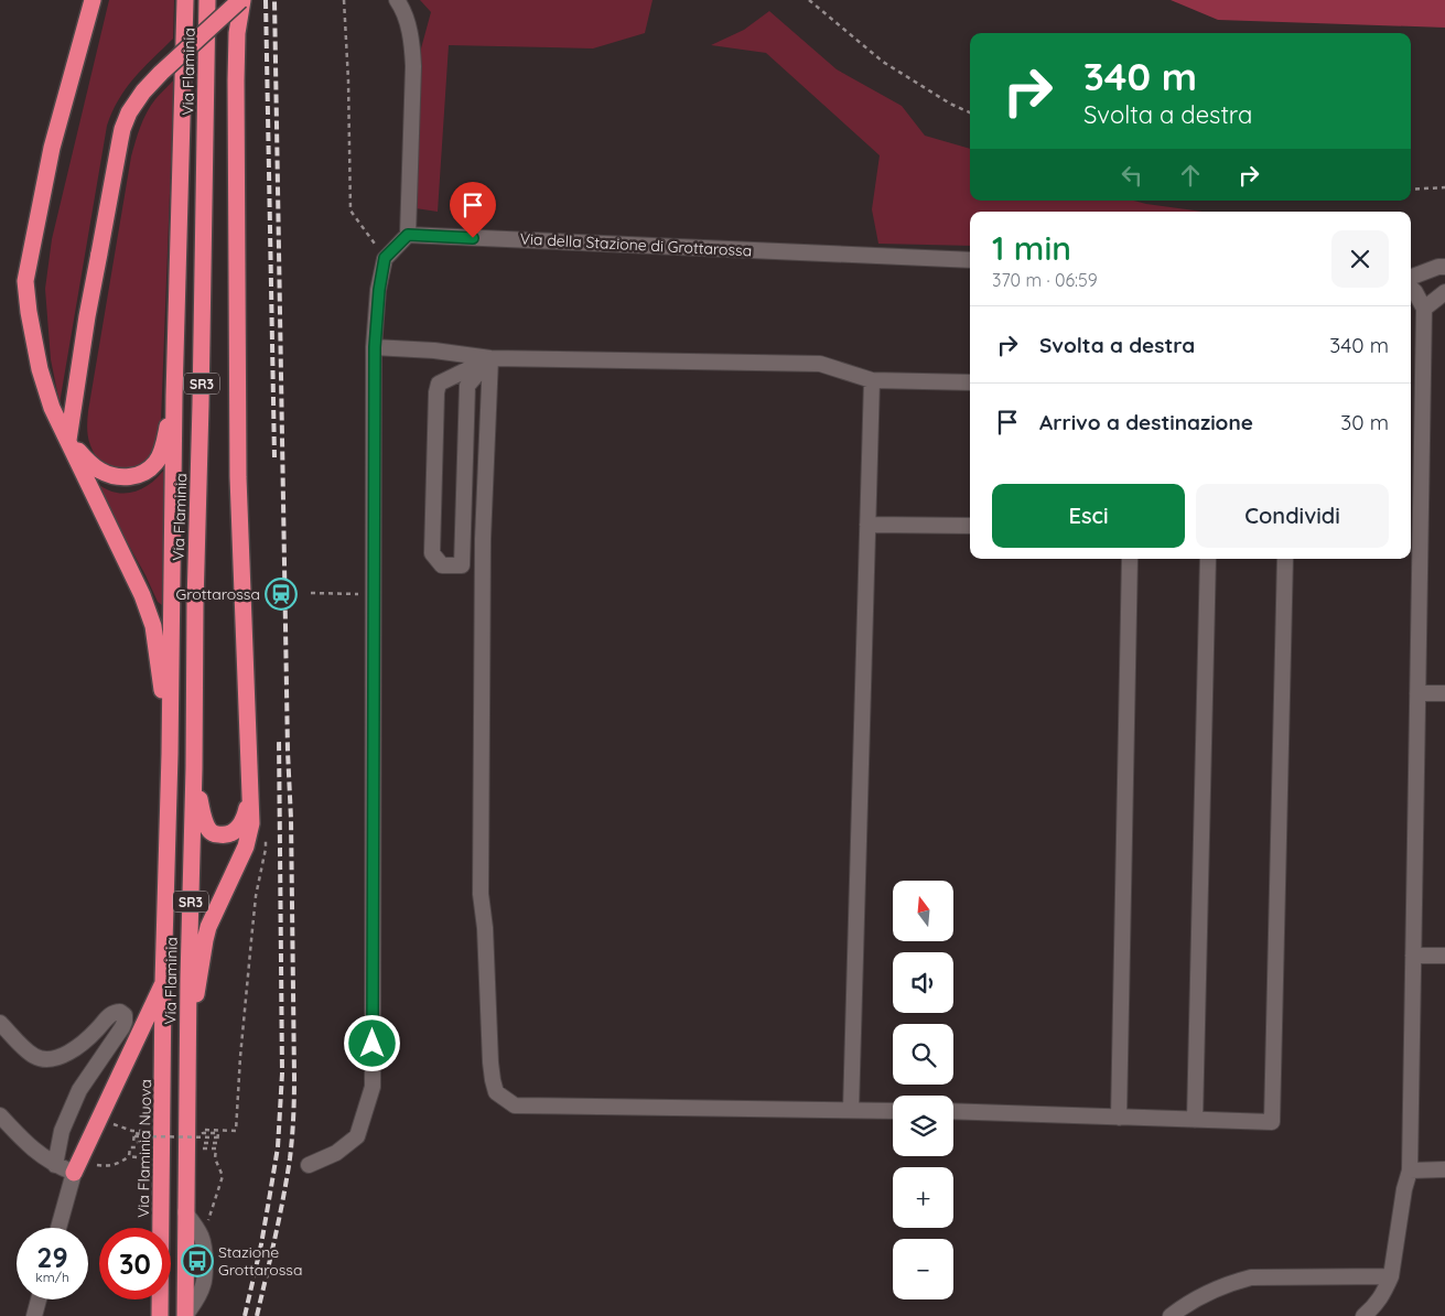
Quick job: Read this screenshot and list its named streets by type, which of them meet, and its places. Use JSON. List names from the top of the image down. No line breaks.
{"streets":{"highway":["Via Flaminia","SR3","Via Flaminia Nuova"],"street":["Via della Stazione di Grottarossa"]},"crossings":[["Via Flaminia","SR3"],["Via Flaminia","Via Flaminia Nuova"]],"places":{"station":["Grottarossa"],"bus stop":["Stazione Grottarossa"]},"north":"top","page":{"turn":["340 m","Svolta a destra"],"heading":["1 min","370 m · 06:59"],"list":[{"name":"Svolta a destra","value":"340 m"},{"name":"Arrivo a destinazione","value":"30 m"}],"buttons":["Esci","Condividi"],"map_buttons":["+","−"],"speed":"29 km/h","limit":"30"}}
